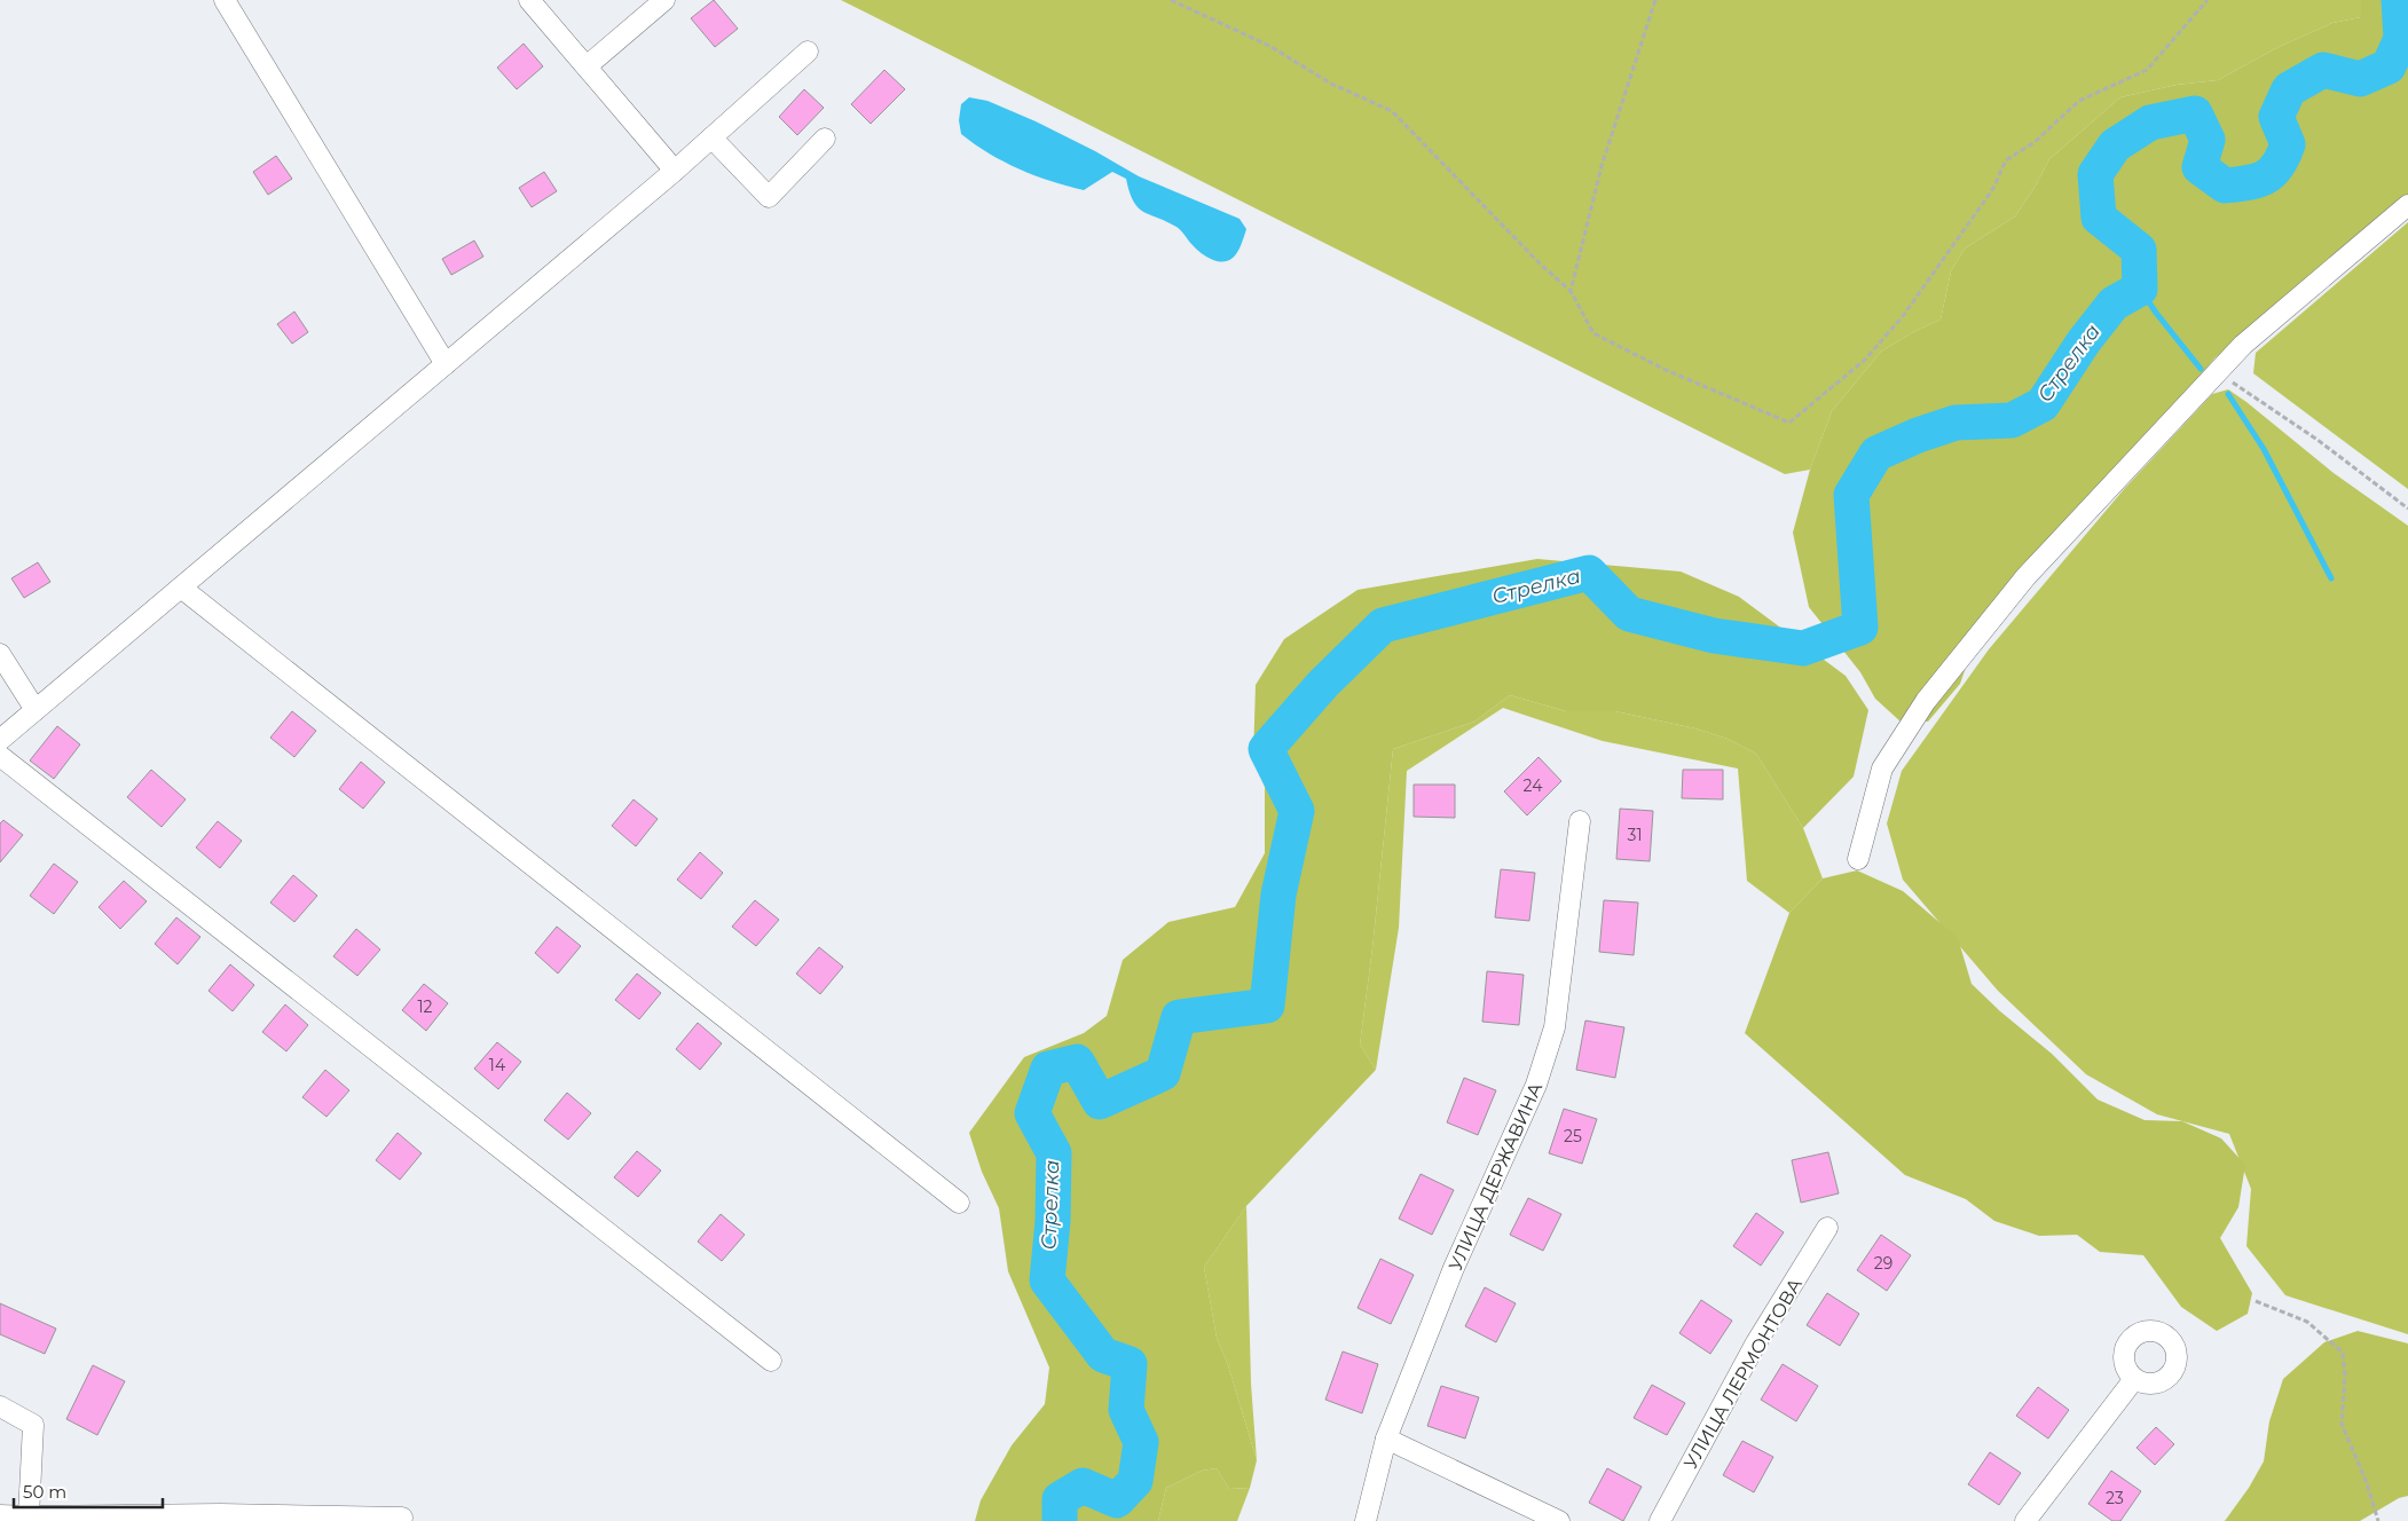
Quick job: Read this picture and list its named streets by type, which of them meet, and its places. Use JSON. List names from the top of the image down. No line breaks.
{"streets":{"street":["УЛИЦА ДЕРЖАВИНА","УЛИЦА ЛЕРМОНТОВА"]},"water":["Стрелка"],"house_numbers":["24","31","12","14","25","29","23"],"scale_bar":"50 m"}
